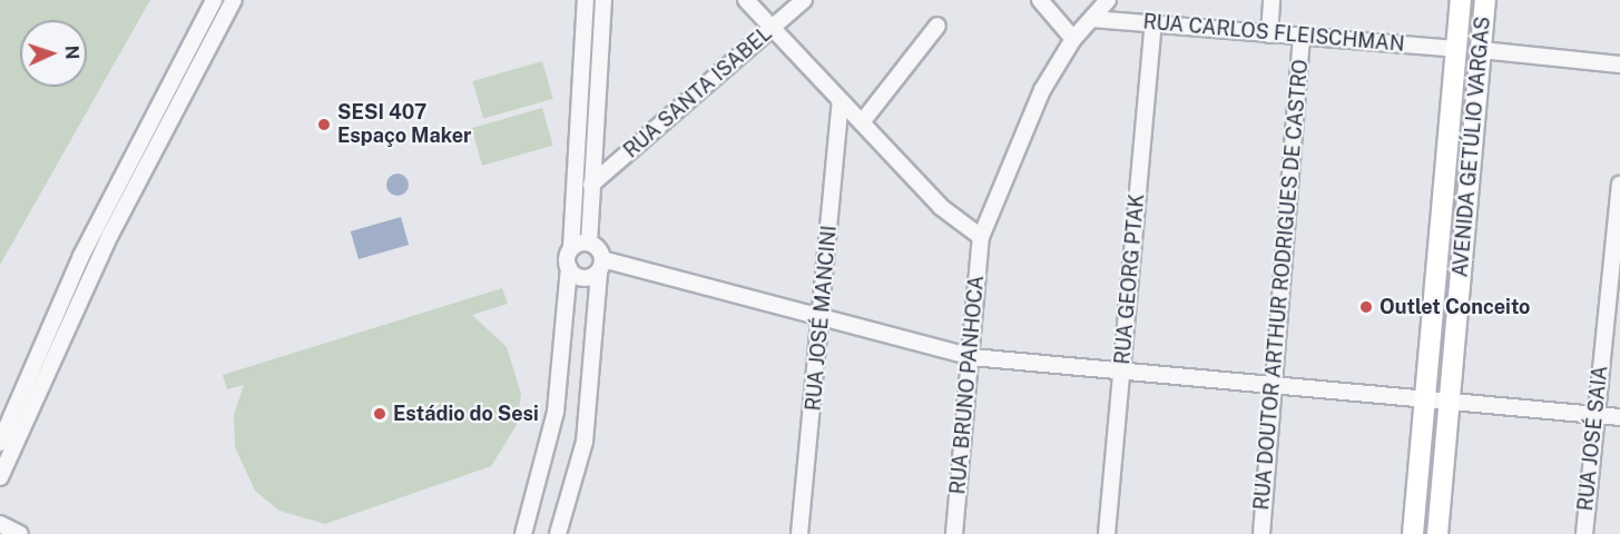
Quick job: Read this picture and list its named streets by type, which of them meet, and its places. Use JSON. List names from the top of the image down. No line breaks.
{"streets":{"main road":["AVENIDA GETÚLIO VARGAS"],"street":["RUA CARLOS FLEISCHMAN","RUA SANTA ISABEL","RUA GEORG PTAK","RUA DOUTOR ARTHUR RODRIGUES DE CASTRO","RUA JOSÉ MANCINI","RUA BRUNO PANHOCA","RUA JOSÉ SAIA"]},"crossings":[["RUA CARLOS FLEISCHMAN","AVENIDA GETÚLIO VARGAS"],["RUA CARLOS FLEISCHMAN","RUA GEORG PTAK"],["RUA CARLOS FLEISCHMAN","RUA DOUTOR ARTHUR RODRIGUES DE CASTRO"],["RUA CARLOS FLEISCHMAN","RUA BRUNO PANHOCA"]],"places":["SESI 407 Espaço Maker","Outlet Conceito","Estádio do Sesi"],"north":"right"}
